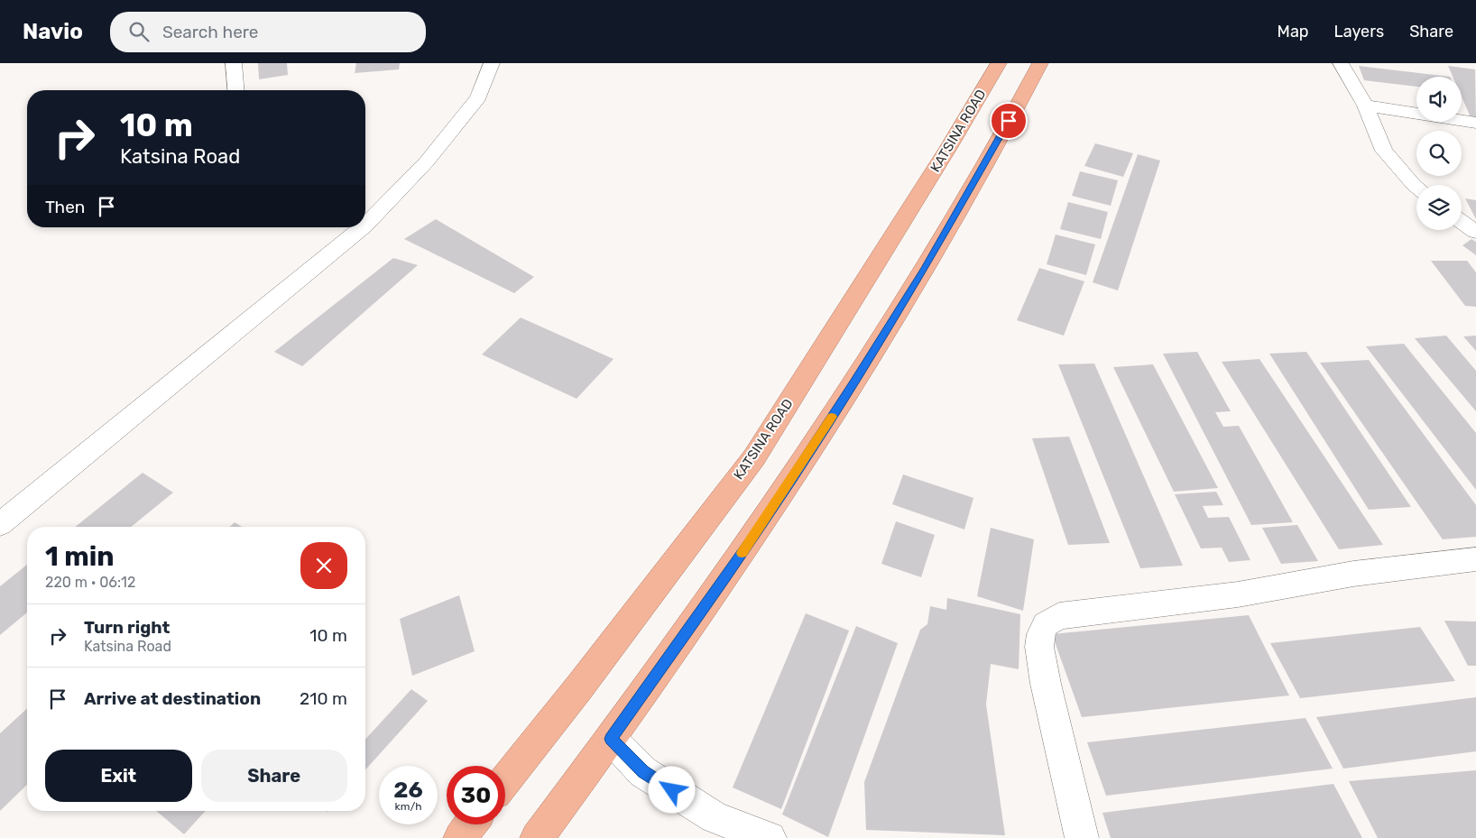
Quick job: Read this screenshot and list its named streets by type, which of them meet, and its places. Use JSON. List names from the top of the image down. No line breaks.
{"streets":{"highway":["KATSINA ROAD"]},"page":{"header":"Navio","search":"Search here","nav":["Map","Layers","Share"],"turn":["10 m","Katsina Road"],"then":"Then","heading":["1 min","220 m · 06:12"],"list":[{"name":"Turn right","note":"Katsina Road","value":"10 m"},{"name":"Arrive at destination","value":"210 m"}],"buttons":["Exit","Share"],"speed":"26 km/h","limit":"30"}}
